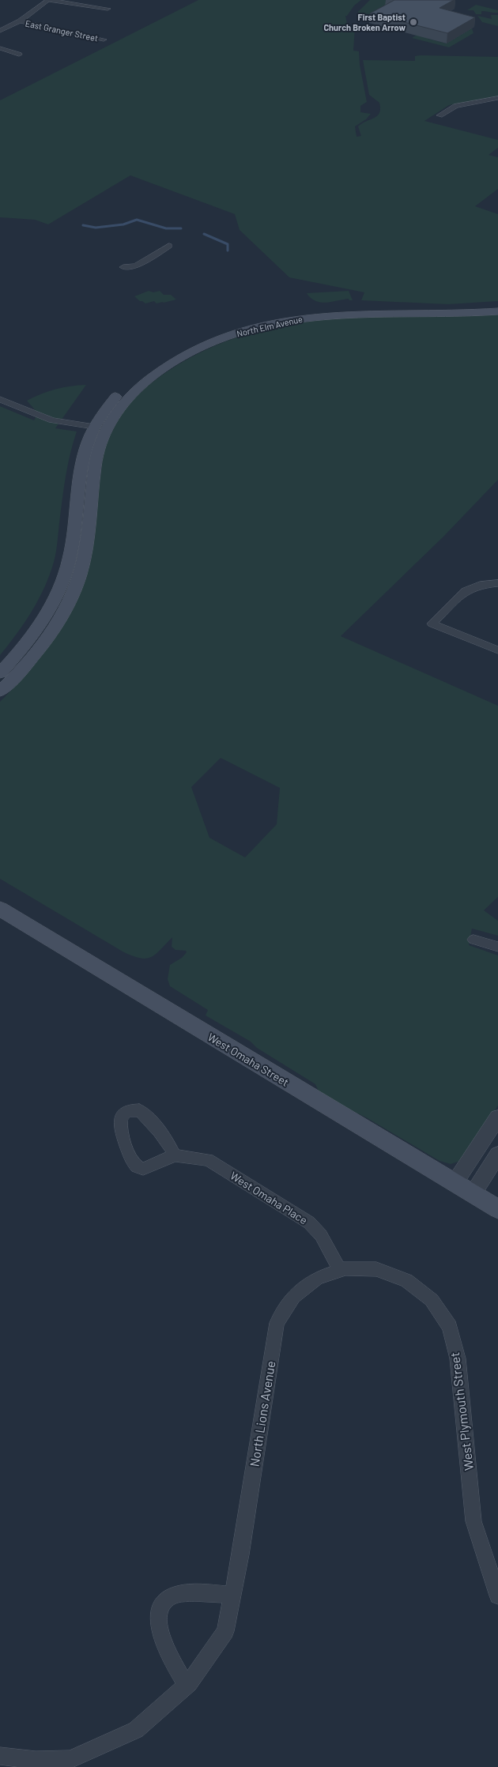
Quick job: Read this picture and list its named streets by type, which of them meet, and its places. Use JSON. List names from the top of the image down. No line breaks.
{"streets":{"main road":["North Elm Avenue","West Omaha Street"],"street":["East Granger Street","West Omaha Place","West Plymouth Street","North Lions Avenue"]},"crossings":[["West Omaha Place","West Plymouth Street"],["West Omaha Place","North Lions Avenue"],["West Plymouth Street","North Lions Avenue"]],"places":["First Baptist Church Broken Arrow"]}
